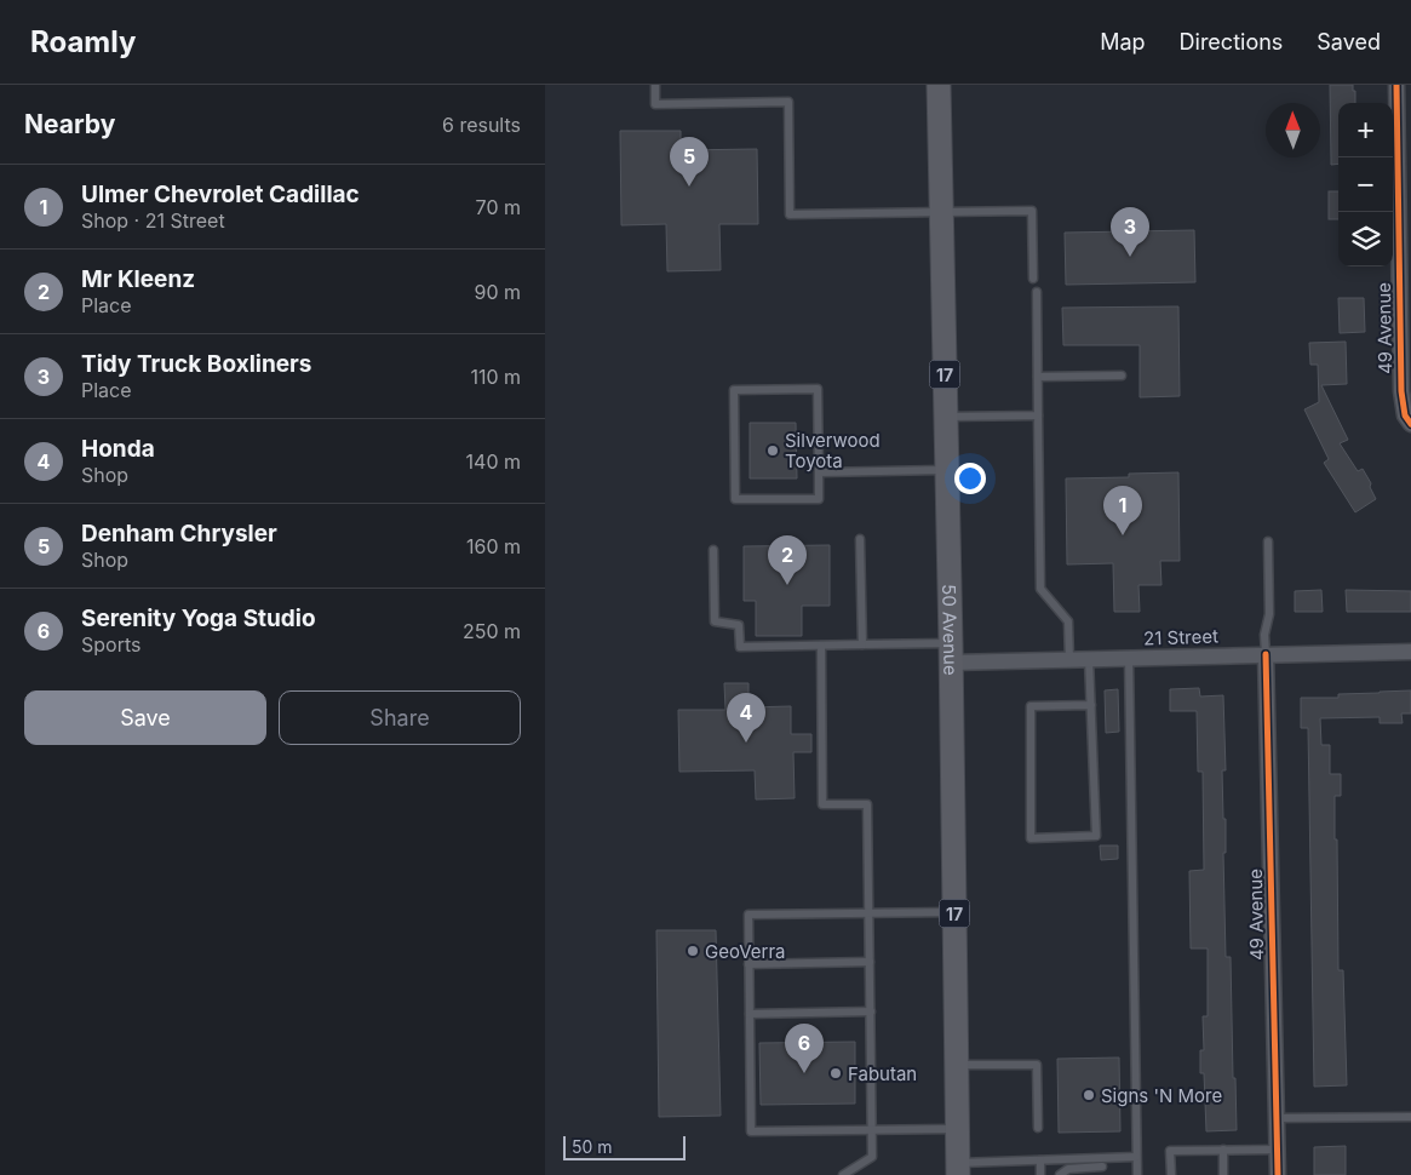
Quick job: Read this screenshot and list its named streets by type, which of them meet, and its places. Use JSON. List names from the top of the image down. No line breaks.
{"streets":{"main road":["17","50 Avenue"],"street":["49 Avenue","21 Street"]},"crossings":[["49 Avenue","21 Street"],["50 Avenue","21 Street"]],"places":["Silverwood Toyota","GeoVerra","Fabutan","Signs 'N More"],"scale_bar":"50 m","north":"top","page":{"header":"Roamly","nav":["Map","Directions","Saved"],"heading":["Nearby","6 results"],"map_buttons":["+","−"],"pins":["5","3","1","2","4","6"],"list":[{"mark":"1","name":"Ulmer Chevrolet Cadillac","note":"Shop · 21 Street","value":"70 m"},{"mark":"2","name":"Mr Kleenz","note":"Place","value":"90 m"},{"mark":"3","name":"Tidy Truck Boxliners","note":"Place","value":"110 m"},{"mark":"4","name":"Honda","note":"Shop","value":"140 m"},{"mark":"5","name":"Denham Chrysler","note":"Shop","value":"160 m"},{"mark":"6","name":"Serenity Yoga Studio","note":"Sports","value":"250 m"}],"buttons":["Save","Share"],"scale":"50 m"}}
